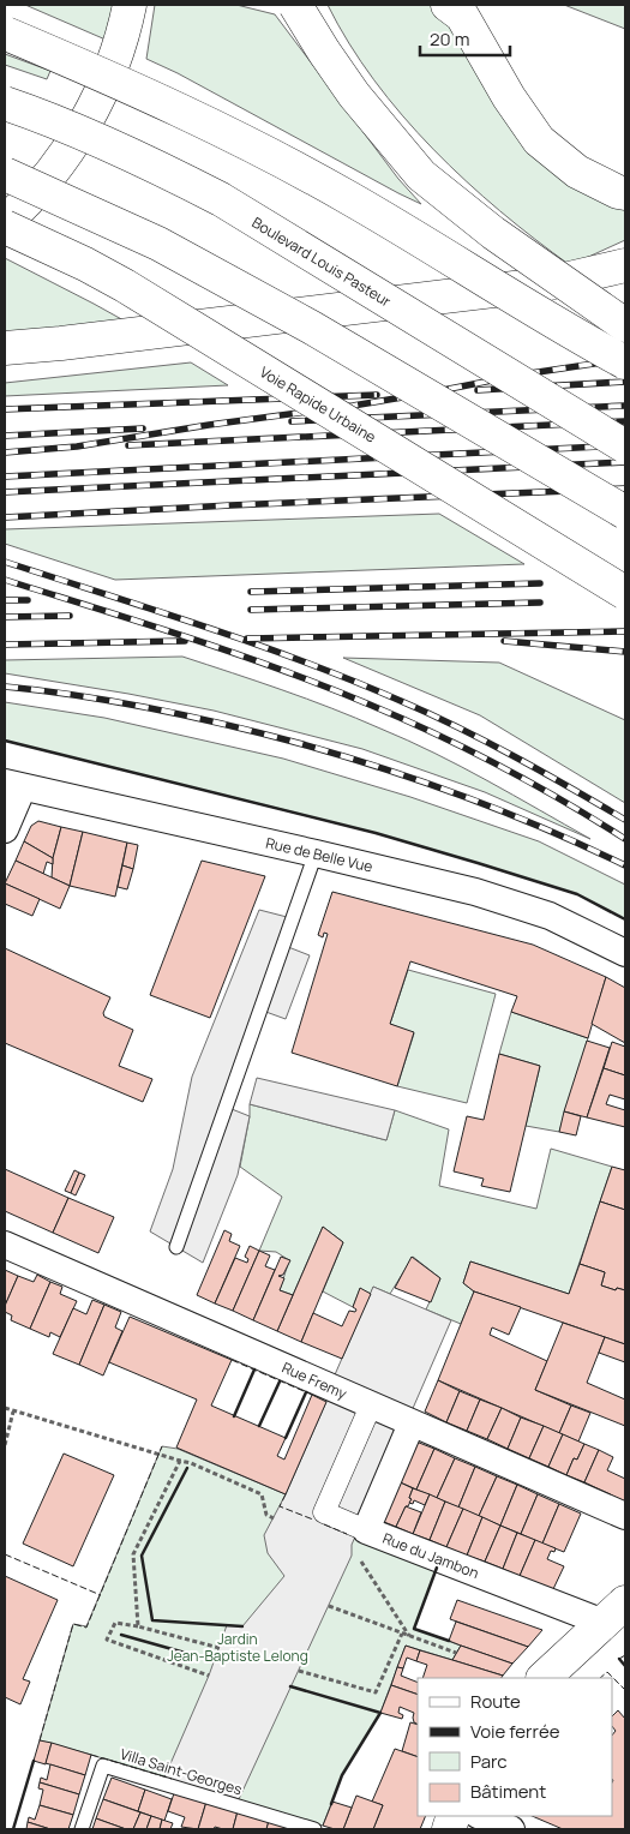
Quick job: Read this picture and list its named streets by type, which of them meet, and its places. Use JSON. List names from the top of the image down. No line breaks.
{"streets":{"main road":["Boulevard Louis Pasteur","Voie Rapide Urbaine"],"street":["Rue de Belle Vue","Rue Fremy","Rue du Jambon"],"lane":["Villa Saint-Georges"]},"crossings":[["Rue Fremy","Rue du Jambon"]],"parks":["Jardin Jean-Baptiste Lelong"],"legend":["Route","Voie ferrée","Parc","Bâtiment"],"scale_bar":"20 m"}
